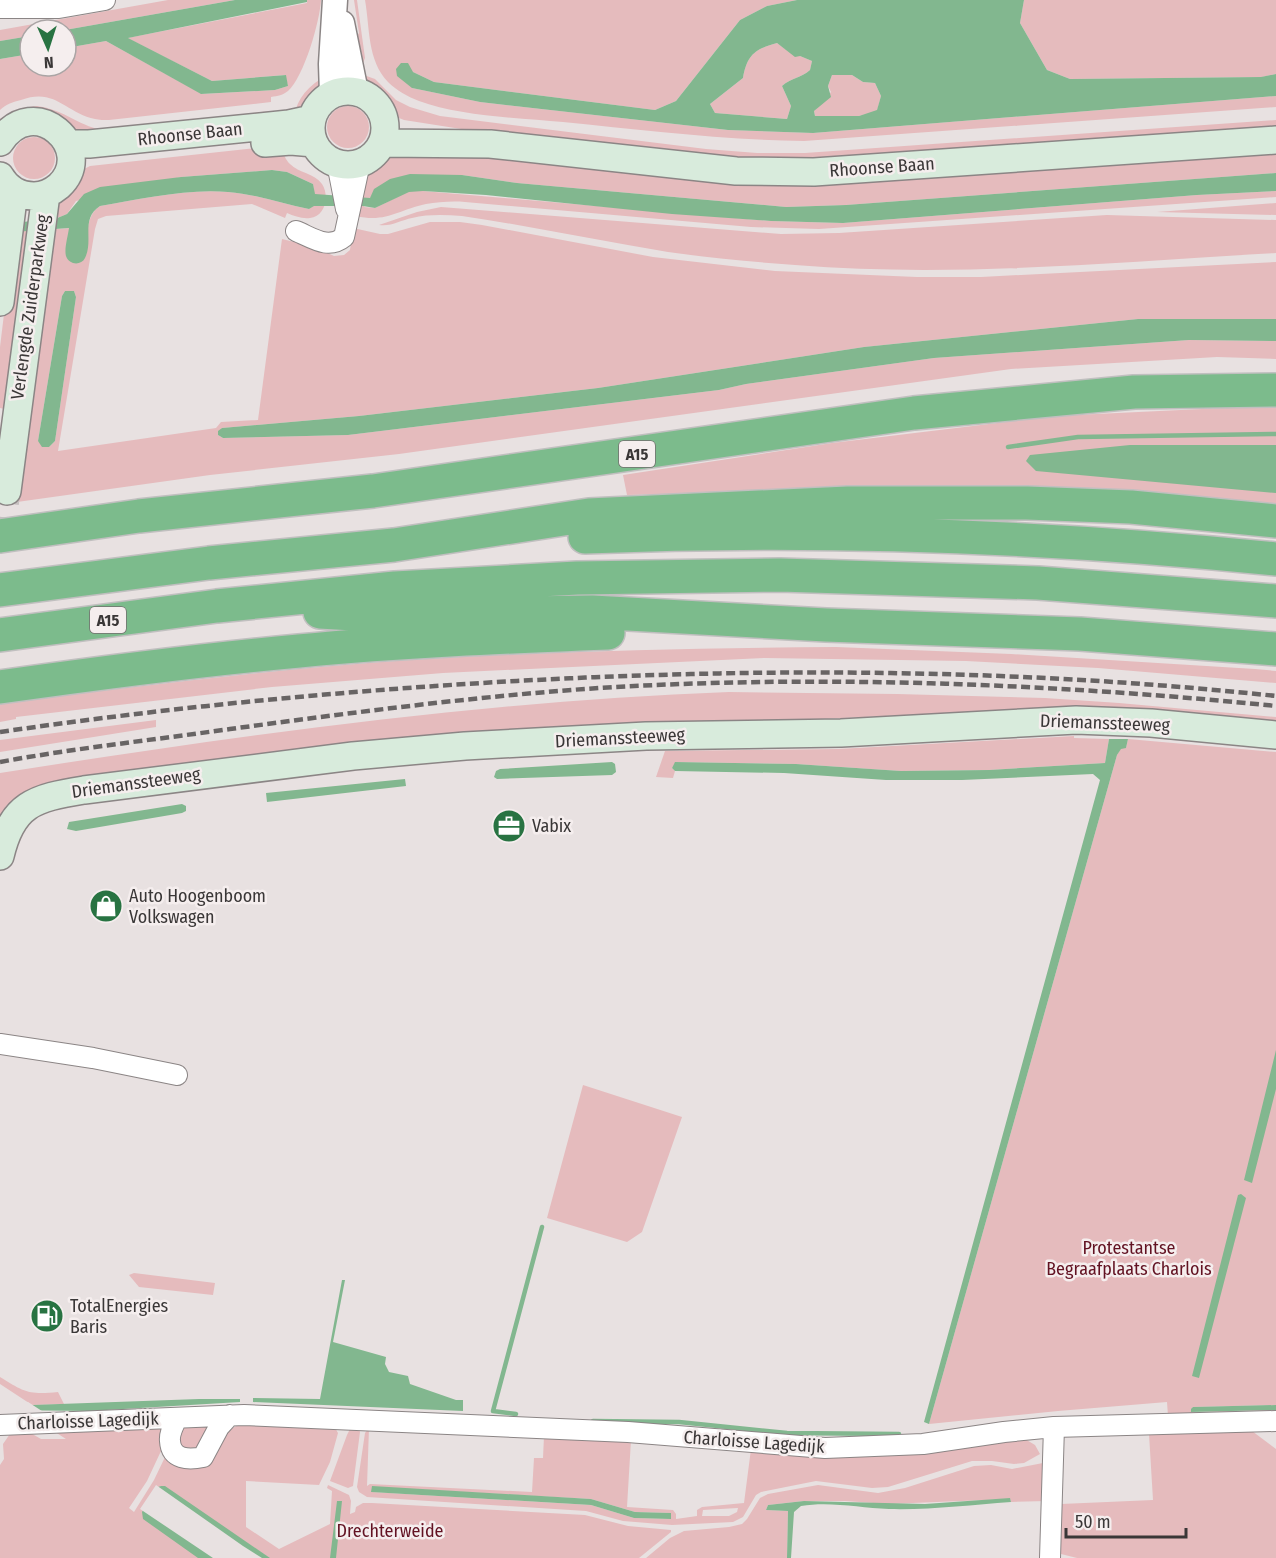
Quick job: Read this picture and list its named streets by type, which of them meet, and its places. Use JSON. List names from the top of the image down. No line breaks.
{"streets":{"highway":["A15"],"main road":["Rhoonse Baan","Verlengde Zuiderparkweg","Driemanssteeweg"],"street":["Charloisse Lagedijk"]},"parks":["Protestantse Begraafplaats Charlois","Drechterweide"],"places":{"office":["Vabix"],"shop":["Auto Hoogenboom Volkswagen"],"fuel station":["TotalEnergies Baris"]},"scale_bar":"50 m","north":"bottom"}
